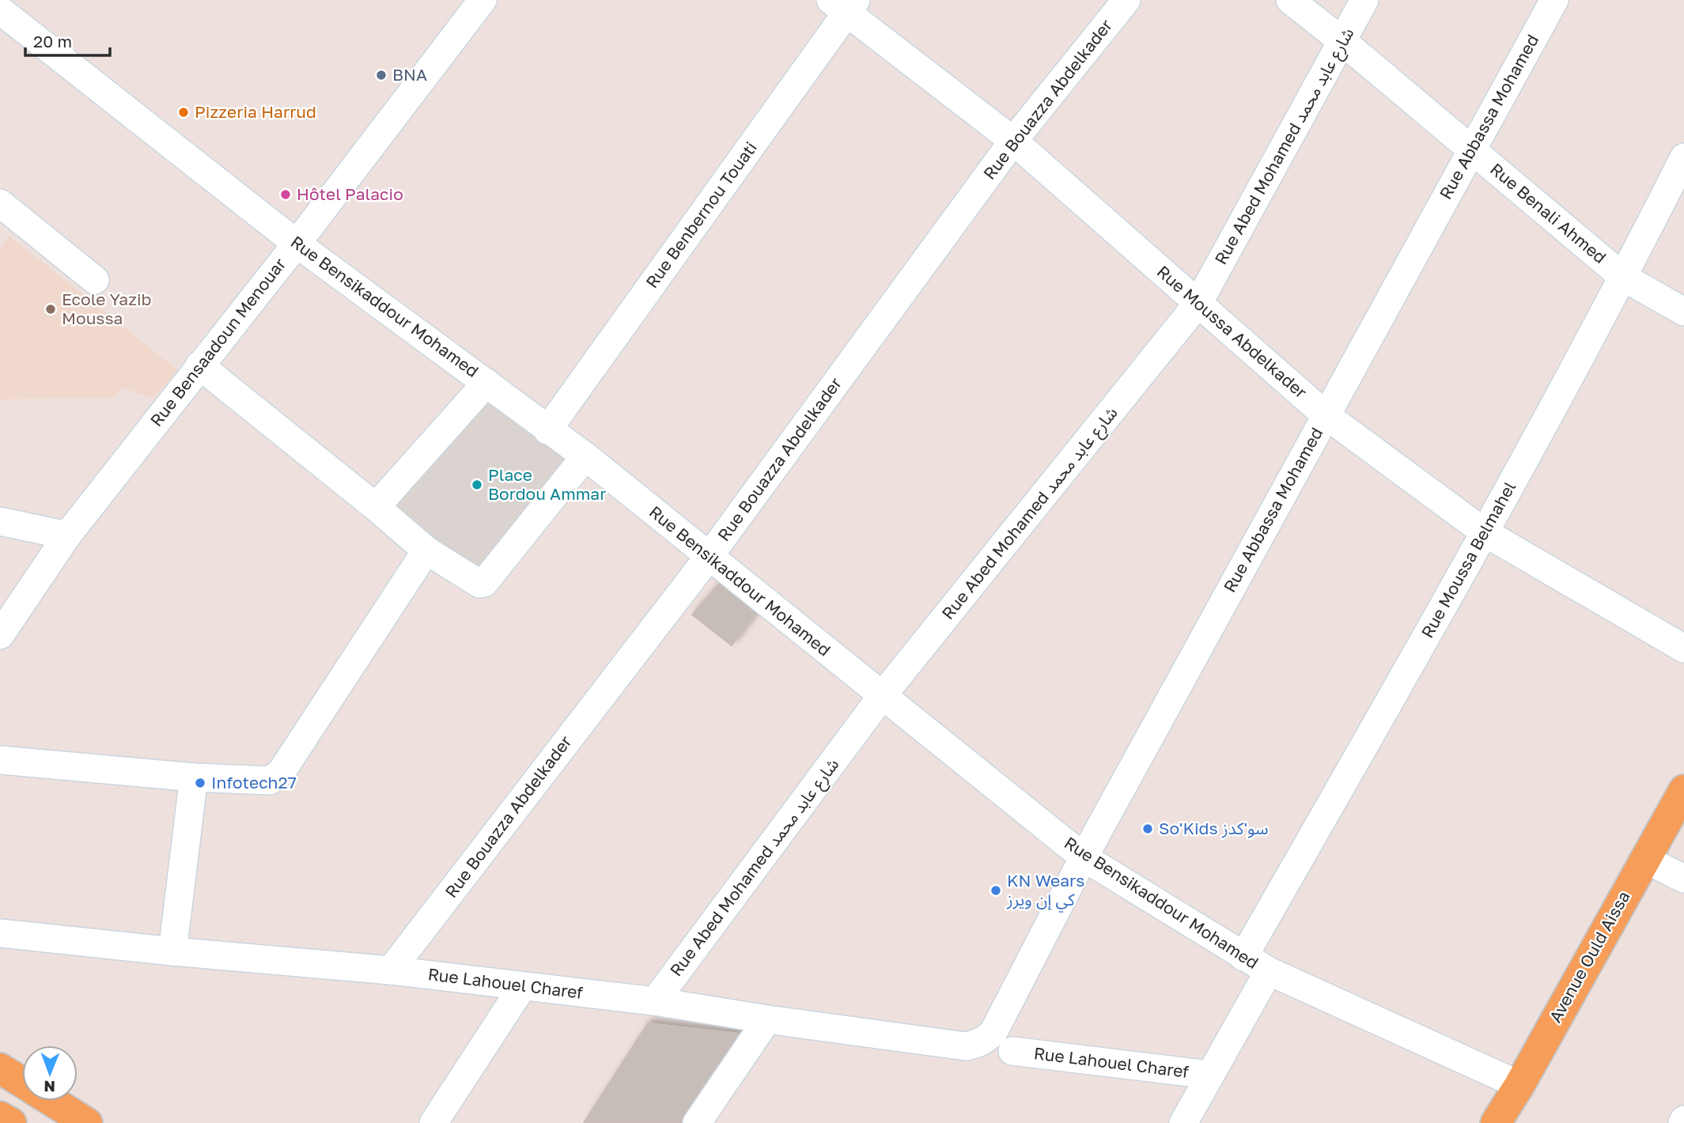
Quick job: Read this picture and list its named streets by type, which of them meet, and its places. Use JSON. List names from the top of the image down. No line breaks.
{"streets":{"main road":["Avenue Ould Aissa"],"street":["Rue Bouazza Abdelkader","Rue Abbassa Mohamed","Rue Abed Mohamed شارع عابد محمد","Rue Benali Ahmed","Rue Benbernou Touati","Rue Bensikaddour Mohamed","Rue Moussa Abdelkader","Rue Bensaadoun Menouar","Rue Moussa Belmahel","Rue Lahouel Charef"]},"crossings":[["Rue Bouazza Abdelkader","Rue Bensikaddour Mohamed"],["Rue Bouazza Abdelkader","Rue Moussa Abdelkader"],["Rue Bouazza Abdelkader","Rue Lahouel Charef"],["Rue Abbassa Mohamed","Rue Benali Ahmed"],["Rue Abbassa Mohamed","Rue Bensikaddour Mohamed"],["Rue Abbassa Mohamed","Rue Moussa Abdelkader"],["Rue Abbassa Mohamed","Rue Lahouel Charef"],["Rue Abed Mohamed شارع عابد محمد","Rue Benali Ahmed"],["Rue Abed Mohamed شارع عابد محمد","Rue Bensikaddour Mohamed"],["Rue Abed Mohamed شارع عابد محمد","Rue Moussa Abdelkader"],["Rue Abed Mohamed شارع عابد محمد","Rue Lahouel Charef"],["Rue Benali Ahmed","Rue Moussa Belmahel"],["Rue Benbernou Touati","Rue Bensikaddour Mohamed"],["Rue Benbernou Touati","Rue Moussa Abdelkader"],["Rue Bensikaddour Mohamed","Rue Bensaadoun Menouar"],["Rue Bensikaddour Mohamed","Rue Moussa Belmahel"],["Rue Bensikaddour Mohamed","Avenue Ould Aissa"],["Rue Moussa Abdelkader","Rue Moussa Belmahel"]],"places":["BNA","Pizzeria Harrud","Hôtel Palacio","Ecole Yazib Moussa","Place Bordou Ammar","Infotech27","So'Kids سو'كدز","KN Wears كي إن ويرز"],"scale_bar":"20 m","north":"bottom"}
